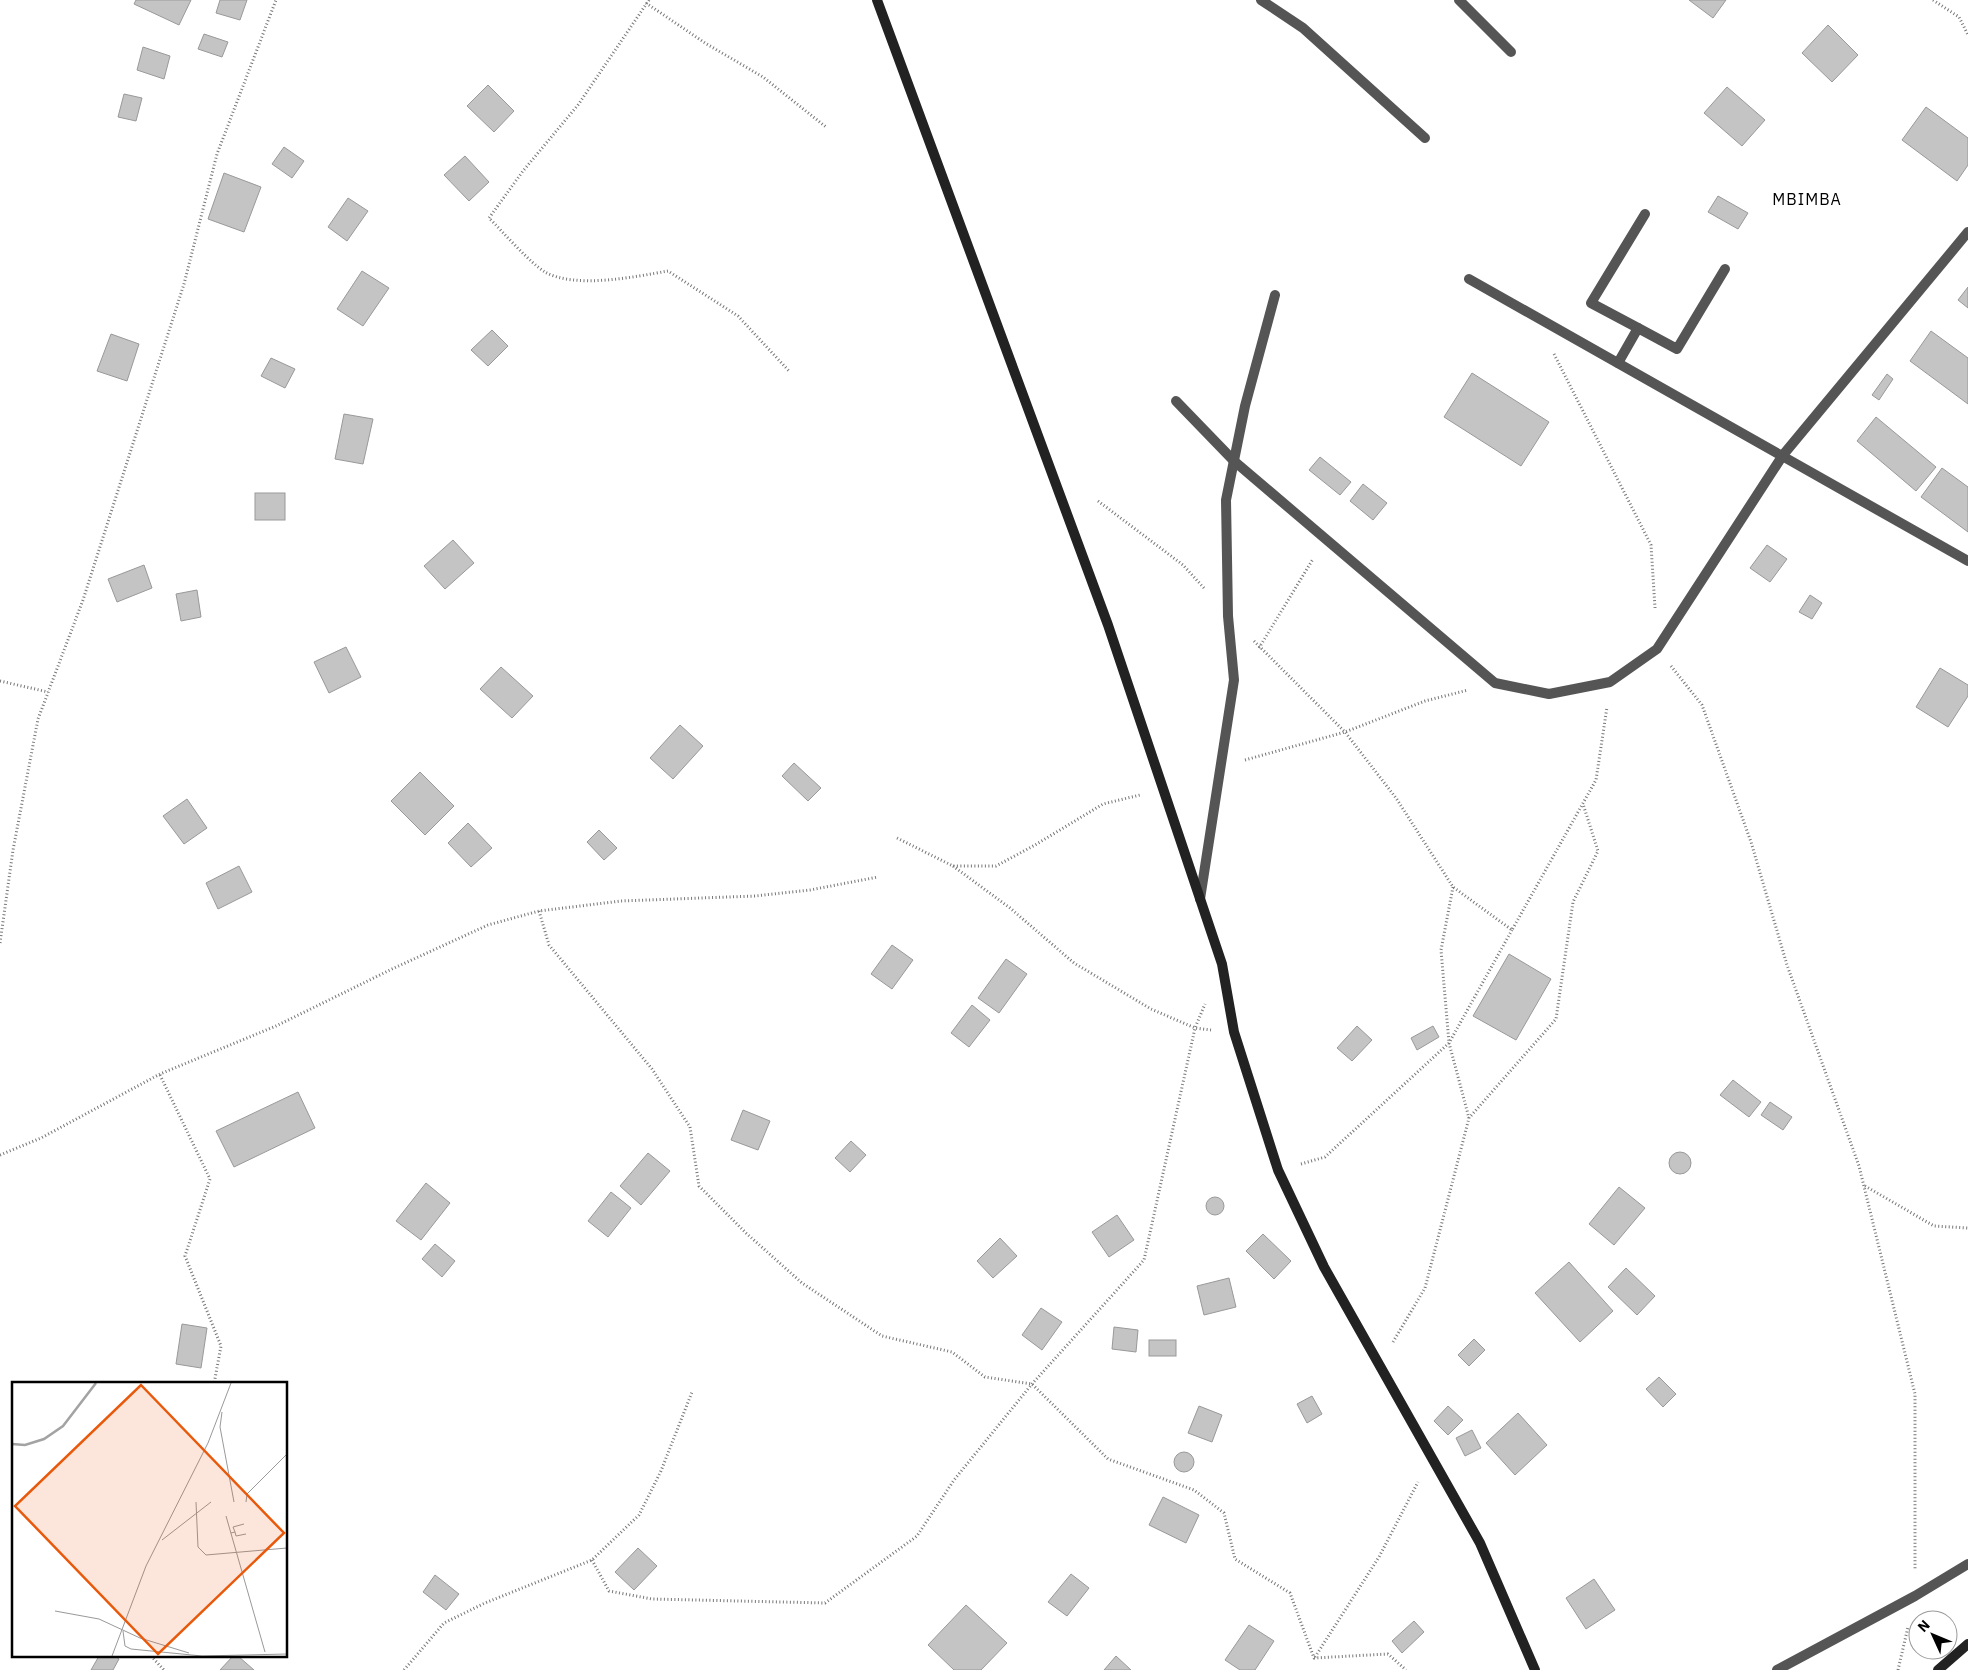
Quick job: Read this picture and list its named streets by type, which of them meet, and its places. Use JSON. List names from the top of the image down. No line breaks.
{"districts":["MBIMBA"],"north":"top left"}
